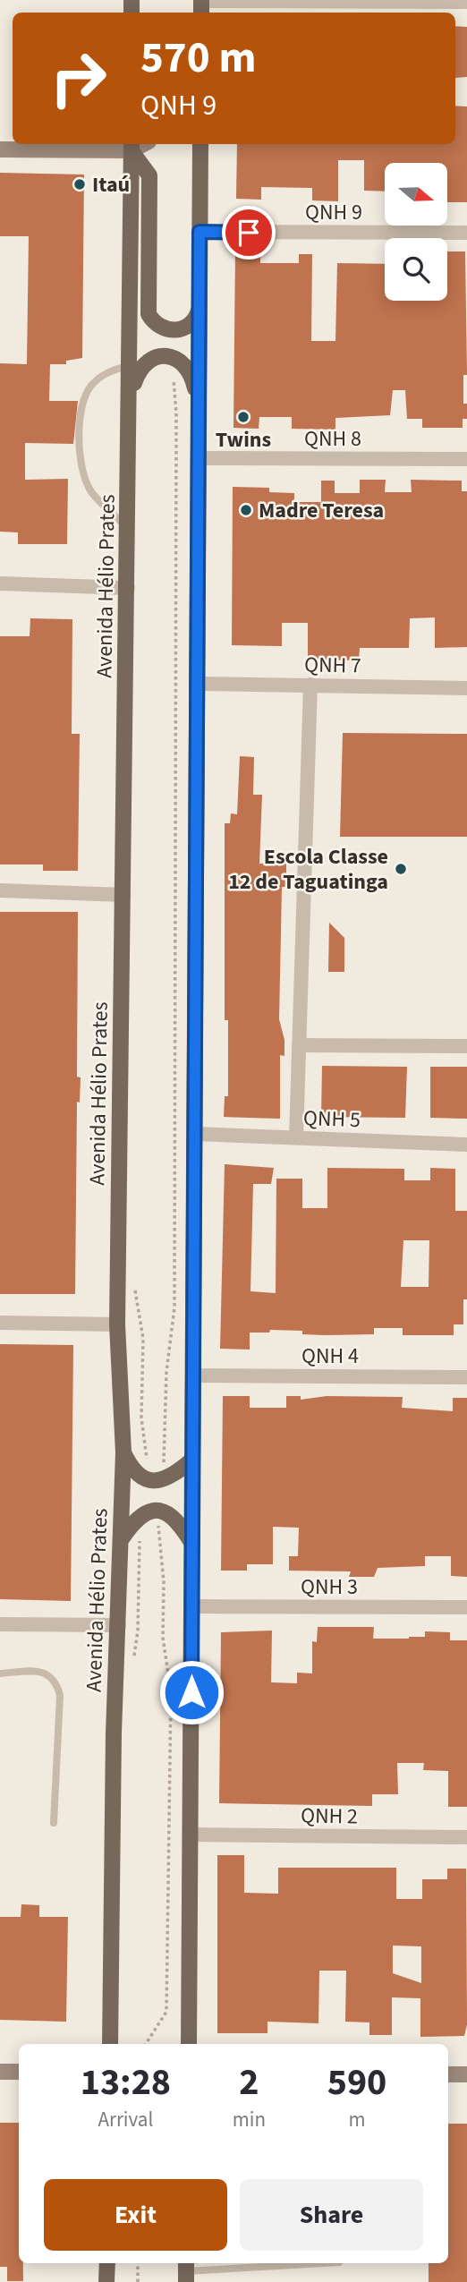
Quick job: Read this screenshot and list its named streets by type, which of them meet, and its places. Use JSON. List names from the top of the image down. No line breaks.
{"streets":{"main road":["Avenida Hélio Prates"],"street":["QNH 9","QNH 8","QNH 7","QNH 5","QNH 4","QNH 3","QNH 2"]},"places":["Itaú","Twins","Madre Teresa","Escola Classe 12 de Taguatinga"],"north":"right","page":{"turn":["570 m","QNH 9"],"eta":["13:28","Arrival","2","min","590","m"],"buttons":["Exit","Share"]}}
